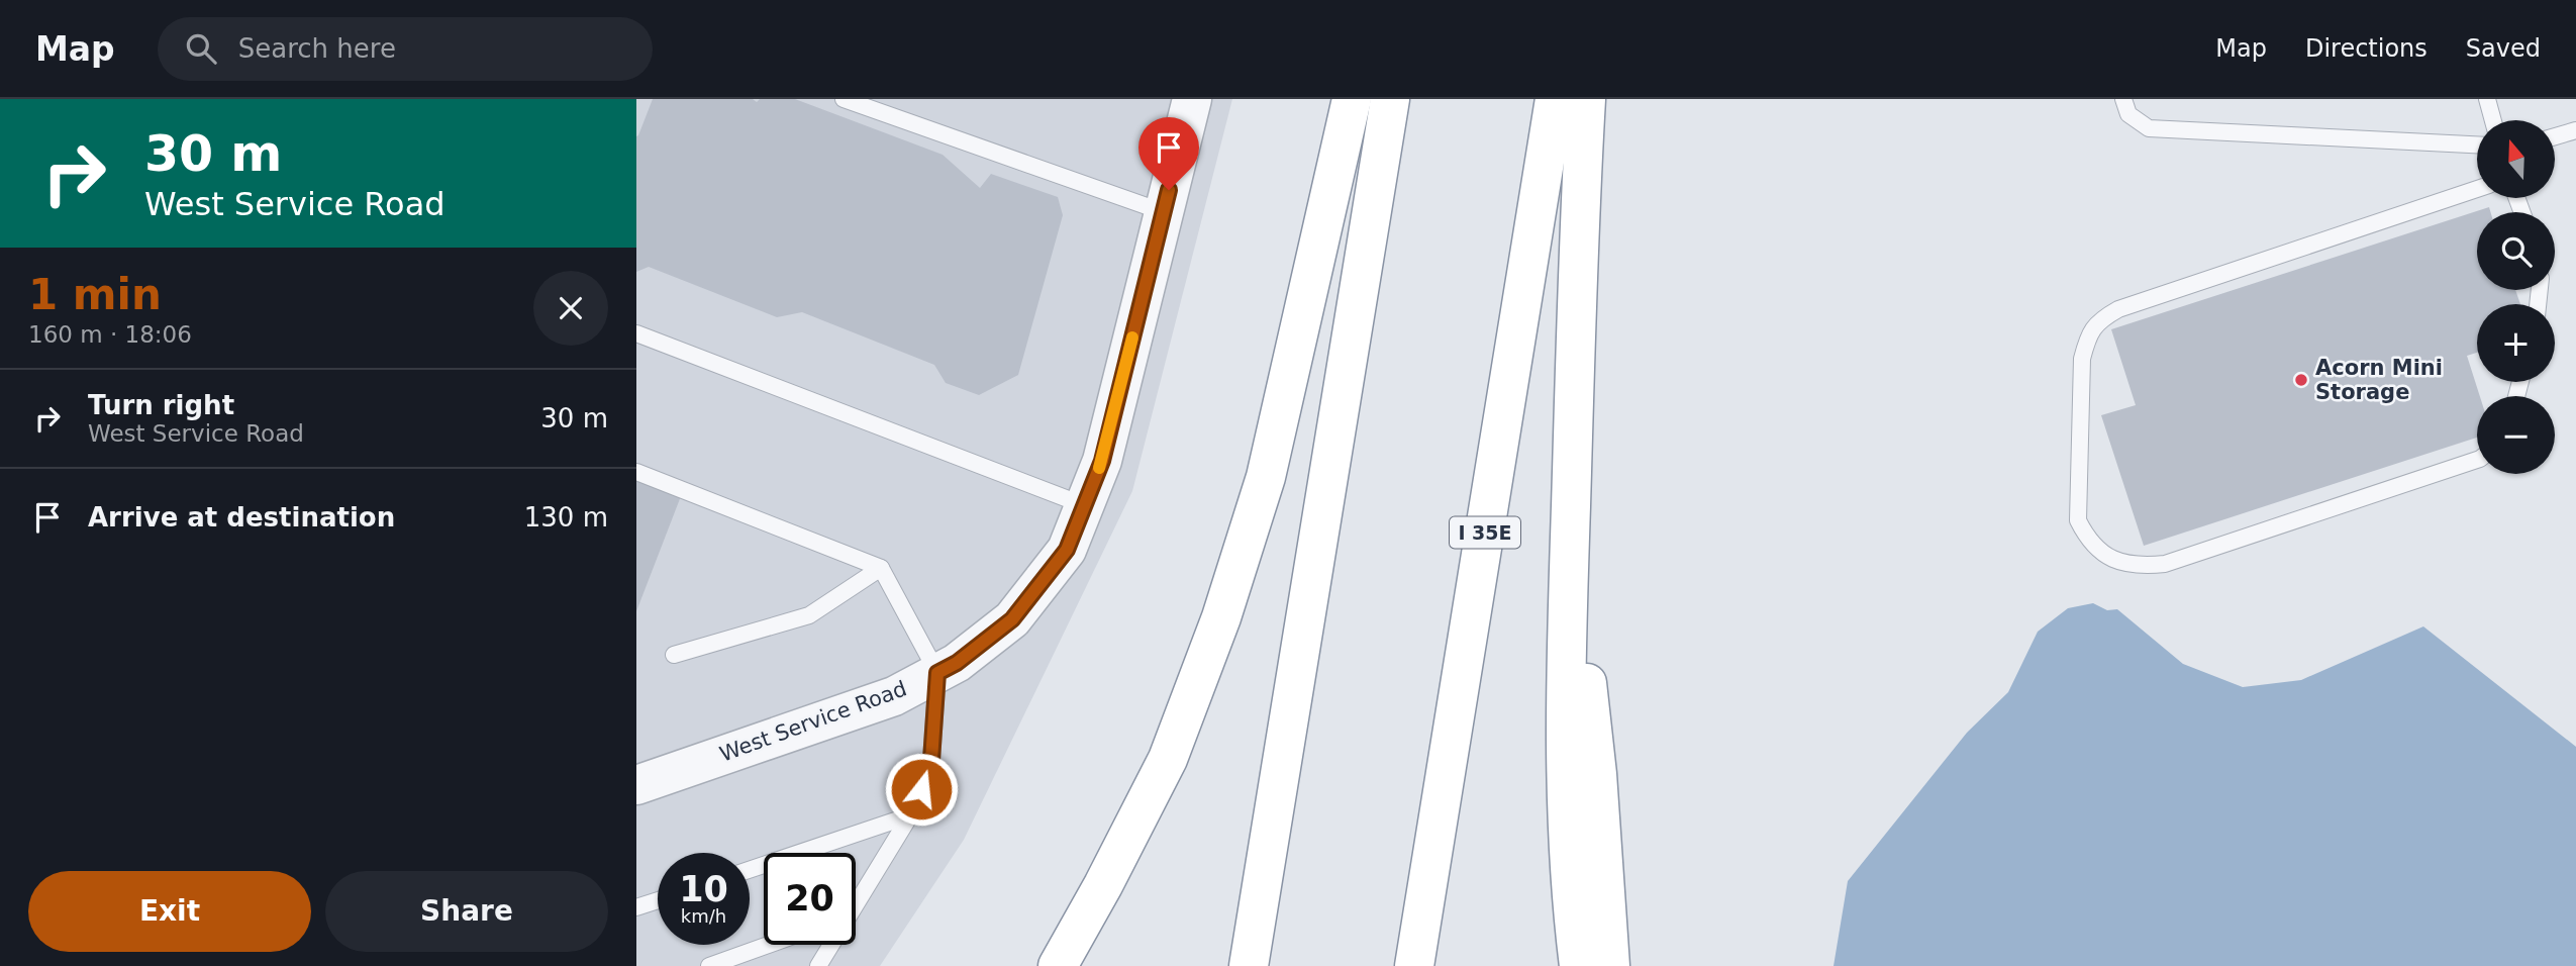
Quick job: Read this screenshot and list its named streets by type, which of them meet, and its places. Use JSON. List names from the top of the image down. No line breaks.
{"streets":{"highway":["I 35E"],"street":["West Service Road"]},"places":["Acorn Mini Storage"],"north":"top","page":{"header":"Map","search":"Search here","nav":["Map","Directions","Saved"],"turn":["30 m","West Service Road"],"map_buttons":["+","−"],"heading":["1 min","160 m · 18:06"],"list":[{"name":"Turn right","note":"West Service Road","value":"30 m"},{"name":"Arrive at destination","value":"130 m"}],"speed":"10 km/h","limit":"20","buttons":["Exit","Share"]}}
